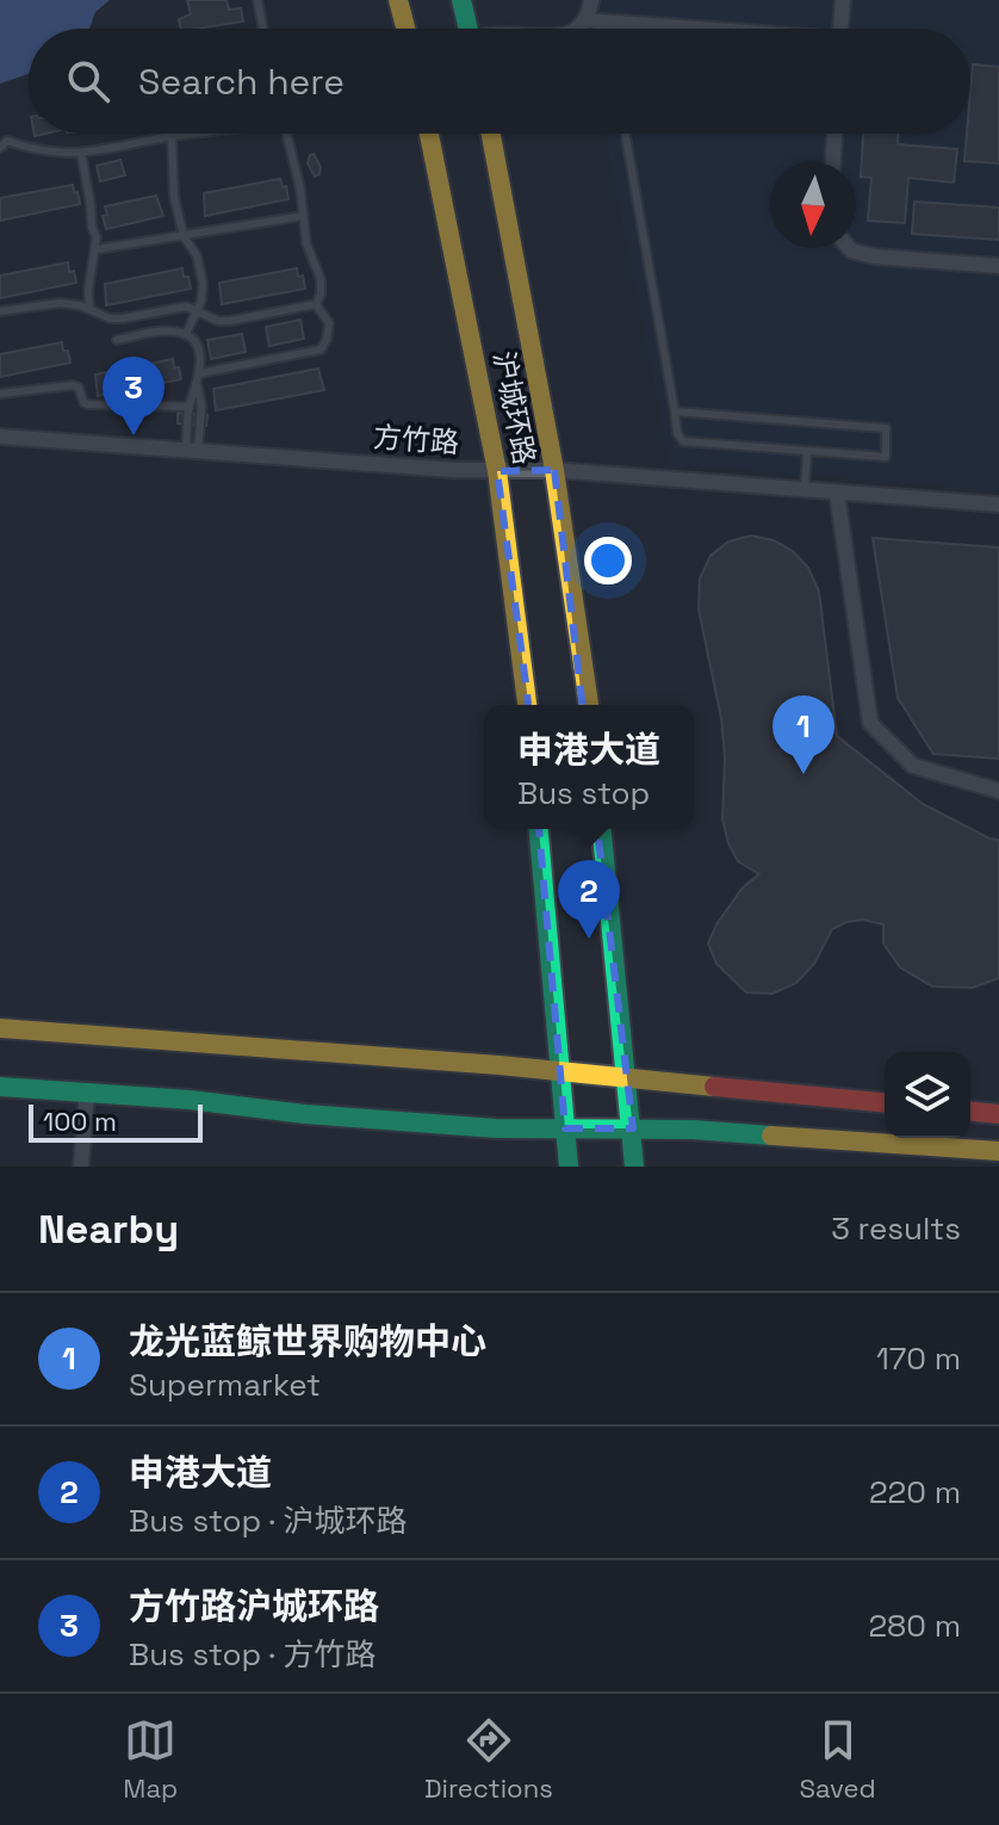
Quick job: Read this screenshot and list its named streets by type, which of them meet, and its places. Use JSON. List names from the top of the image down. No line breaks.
{"streets":{"main road":["沪城环路"],"street":["方竹路"]},"crossings":[["沪城环路","方竹路"]],"scale_bar":"100 m","north":"bottom","page":{"search":"Search here","pins":["3","1","2"],"popup":["申港大道","Bus stop"],"scale":"100 m","heading":["Nearby","3 results"],"list":[{"mark":"1","name":"龙光蓝鲸世界购物中心","note":"Supermarket","value":"170 m"},{"mark":"2","name":"申港大道","note":"Bus stop · 沪城环路","value":"220 m"},{"mark":"3","name":"方竹路沪城环路","note":"Bus stop · 方竹路","value":"280 m"}],"nav":["Map","Directions","Saved"]}}
